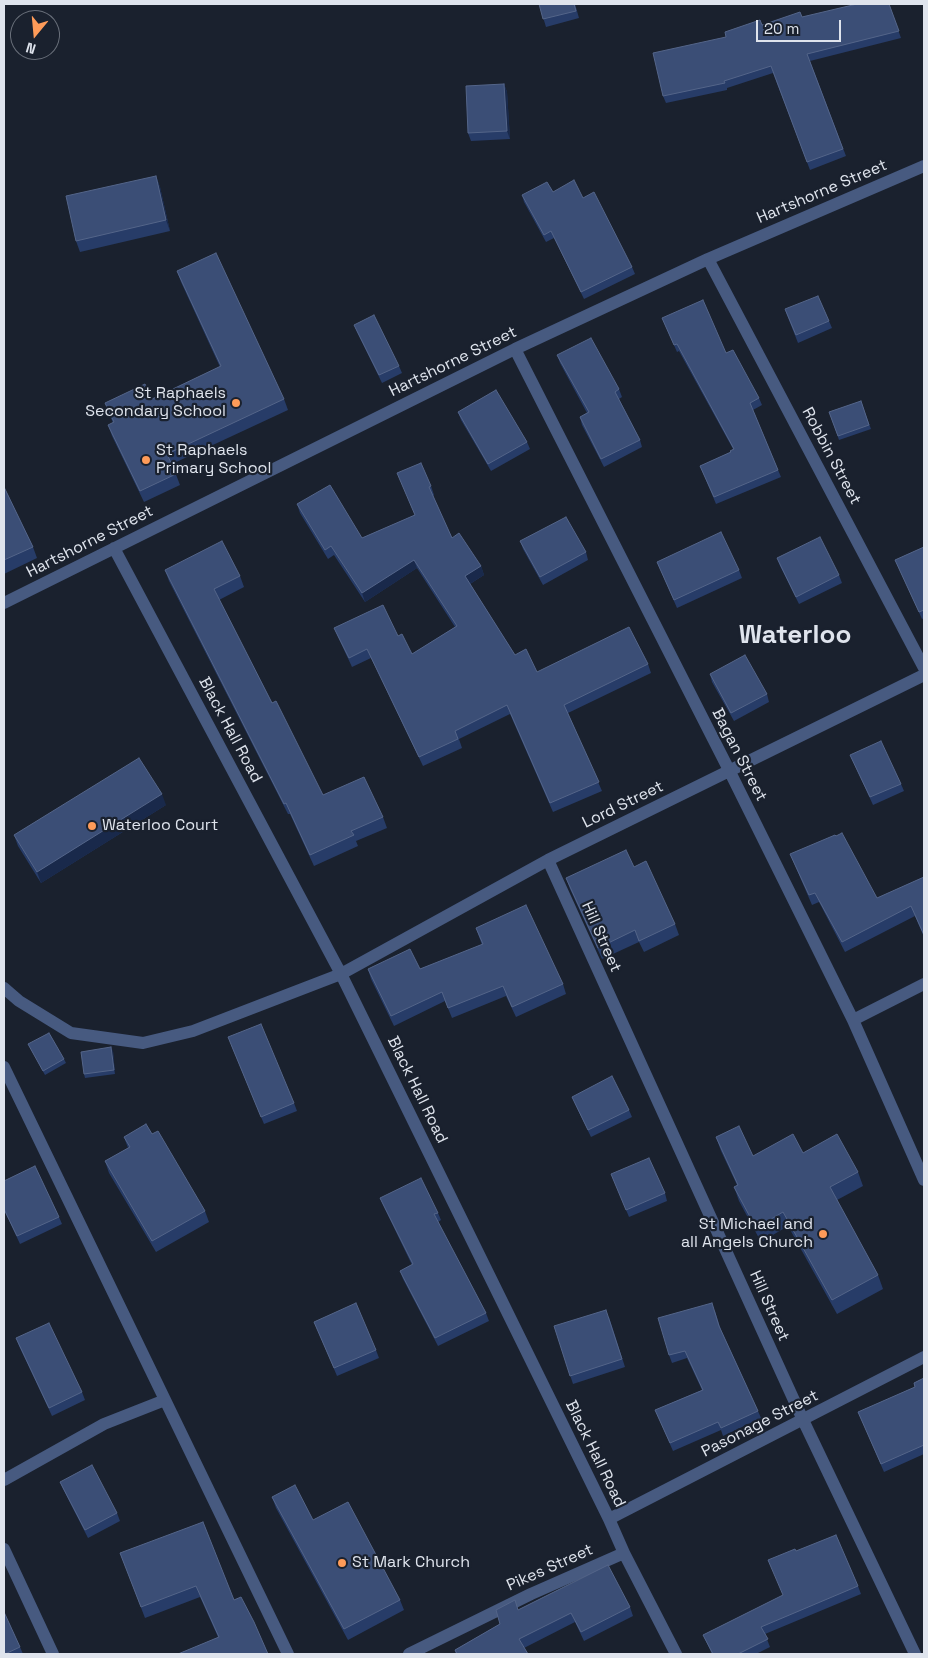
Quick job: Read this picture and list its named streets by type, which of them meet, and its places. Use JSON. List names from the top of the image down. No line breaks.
{"streets":{"street":["Hartshorne Street","Robbin Street","Black Hall Road","Bagan Street","Lord Street","Hill Street","Pasonage Street","Pikes Street"]},"crossings":[["Hartshorne Street","Robbin Street"],["Hartshorne Street","Black Hall Road"],["Hartshorne Street","Bagan Street"],["Black Hall Road","Lord Street"],["Black Hall Road","Pasonage Street"],["Black Hall Road","Pikes Street"],["Bagan Street","Lord Street"],["Lord Street","Hill Street"],["Hill Street","Pasonage Street"]],"districts":["Waterloo"],"places":["St Raphaels Secondary School","St Raphaels Primary School","Waterloo Court","St Michael and all Angels Church","St Mark Church"],"scale_bar":"20 m","north":"bottom"}
